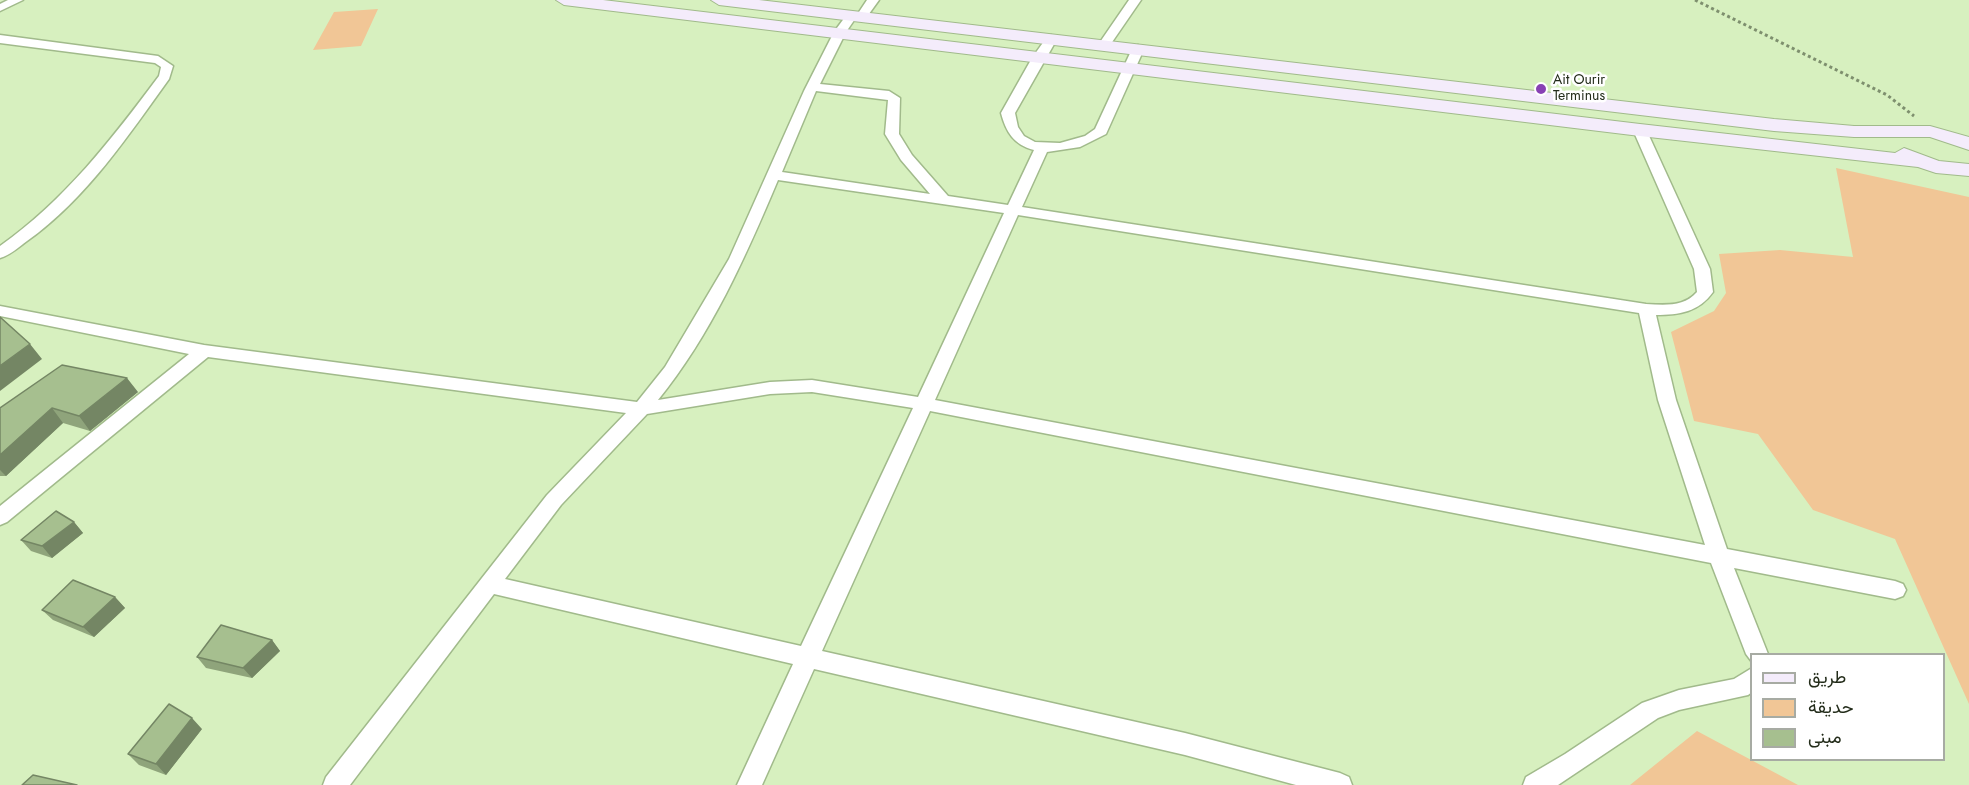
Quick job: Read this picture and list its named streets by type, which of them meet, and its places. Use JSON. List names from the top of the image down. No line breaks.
{"places":["Ait Ourir Terminus"],"legend":["طريق","حديقة","مبنى"]}
